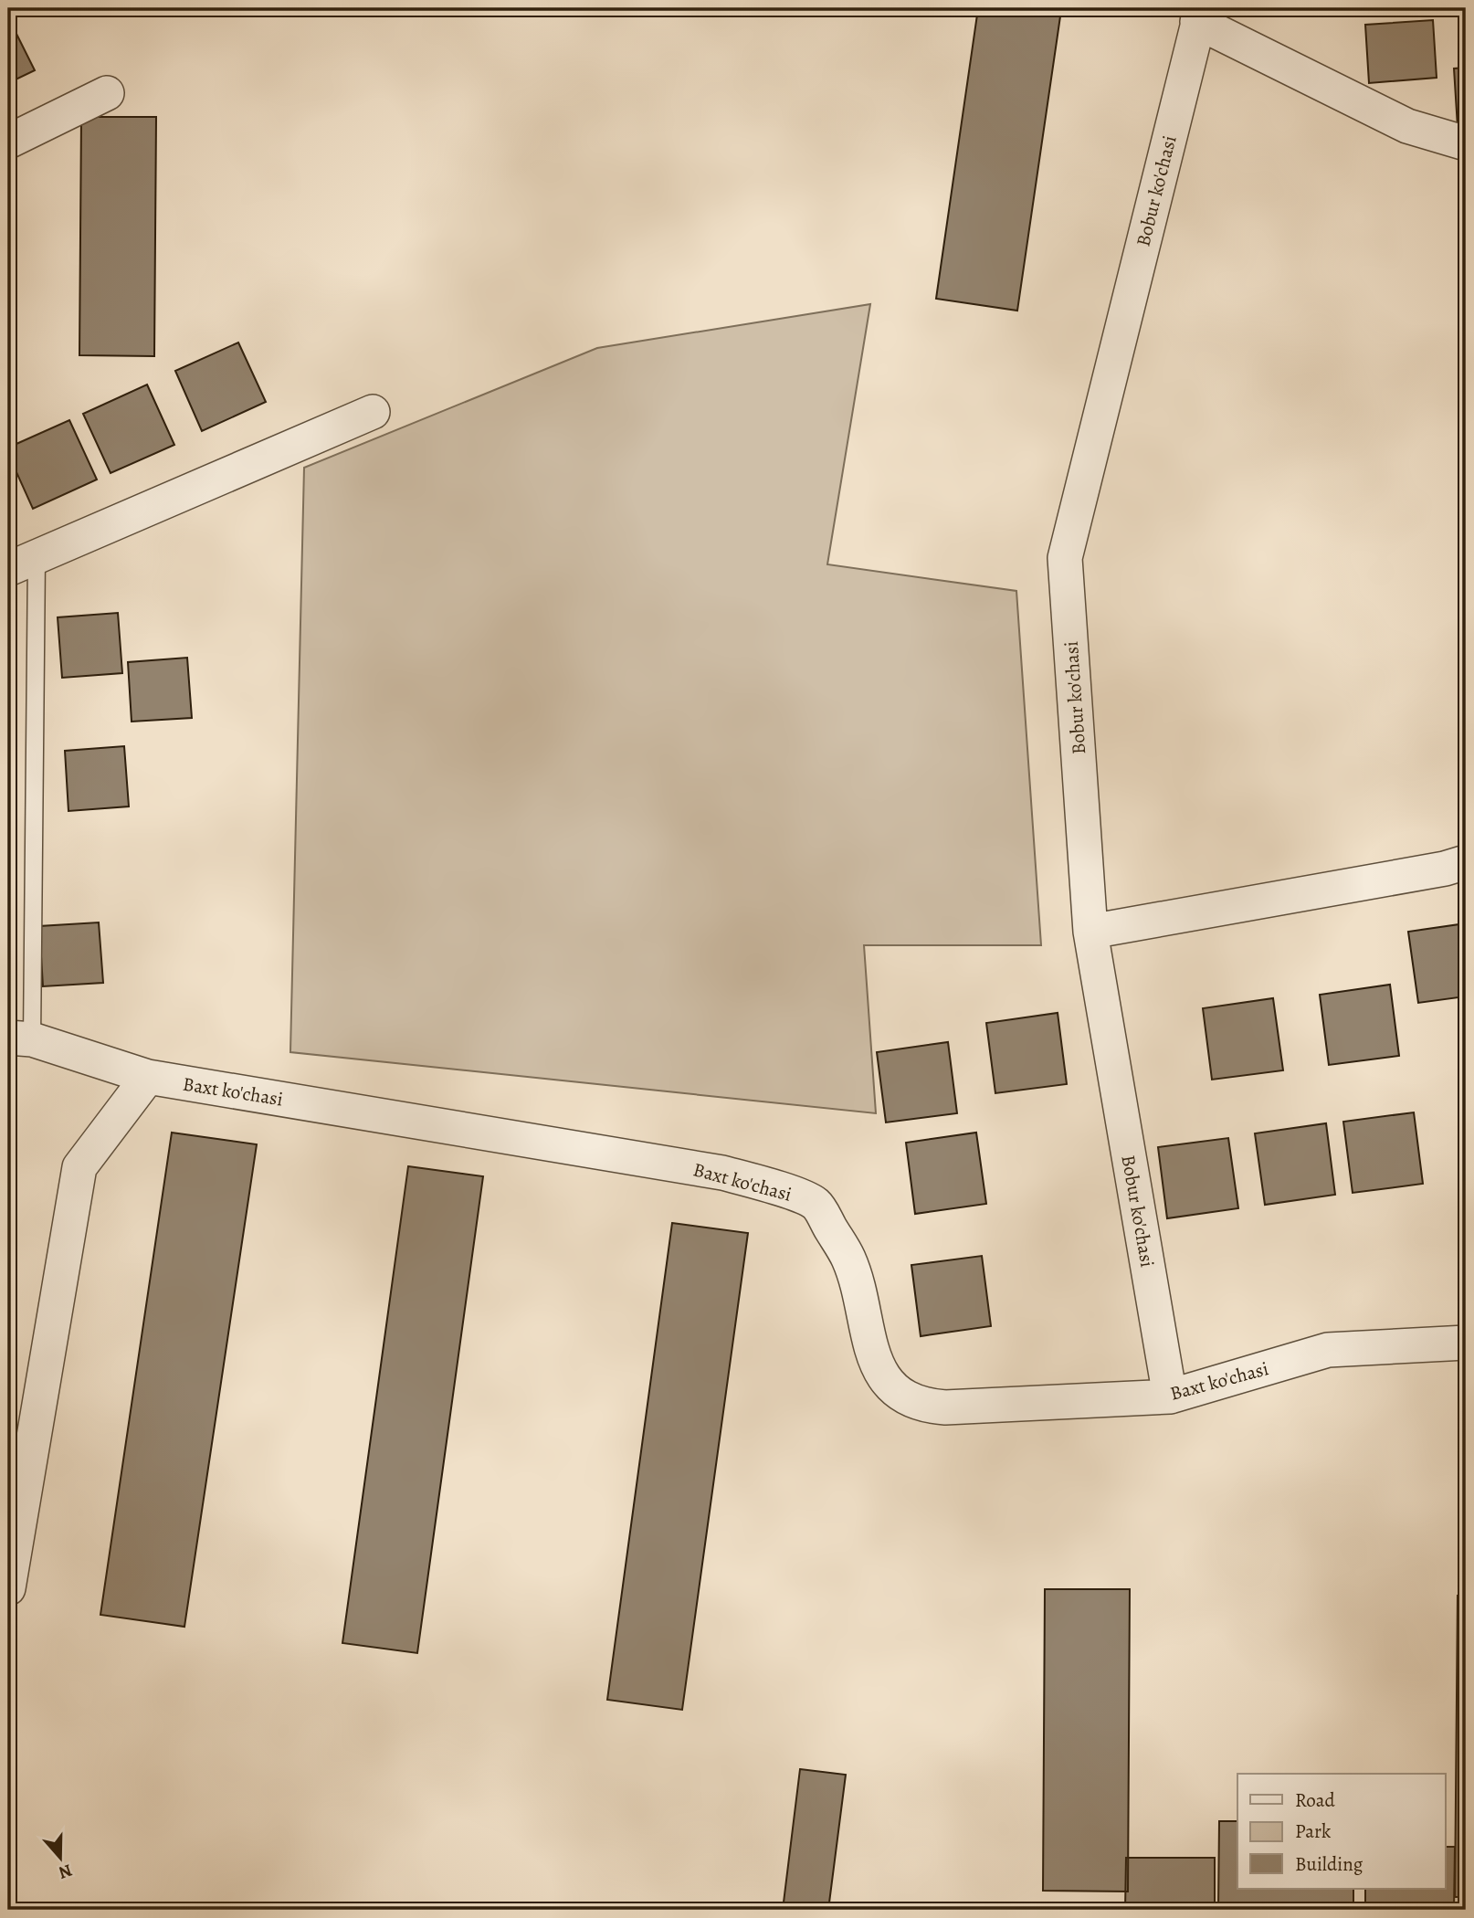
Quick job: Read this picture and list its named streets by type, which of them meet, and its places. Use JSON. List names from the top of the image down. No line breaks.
{"streets":{"street":["Bobur ko'chasi","Baxt ko'chasi"]},"crossings":[["Bobur ko'chasi","Baxt ko'chasi"]],"legend":["Road","Park","Building"],"north":"bottom"}
